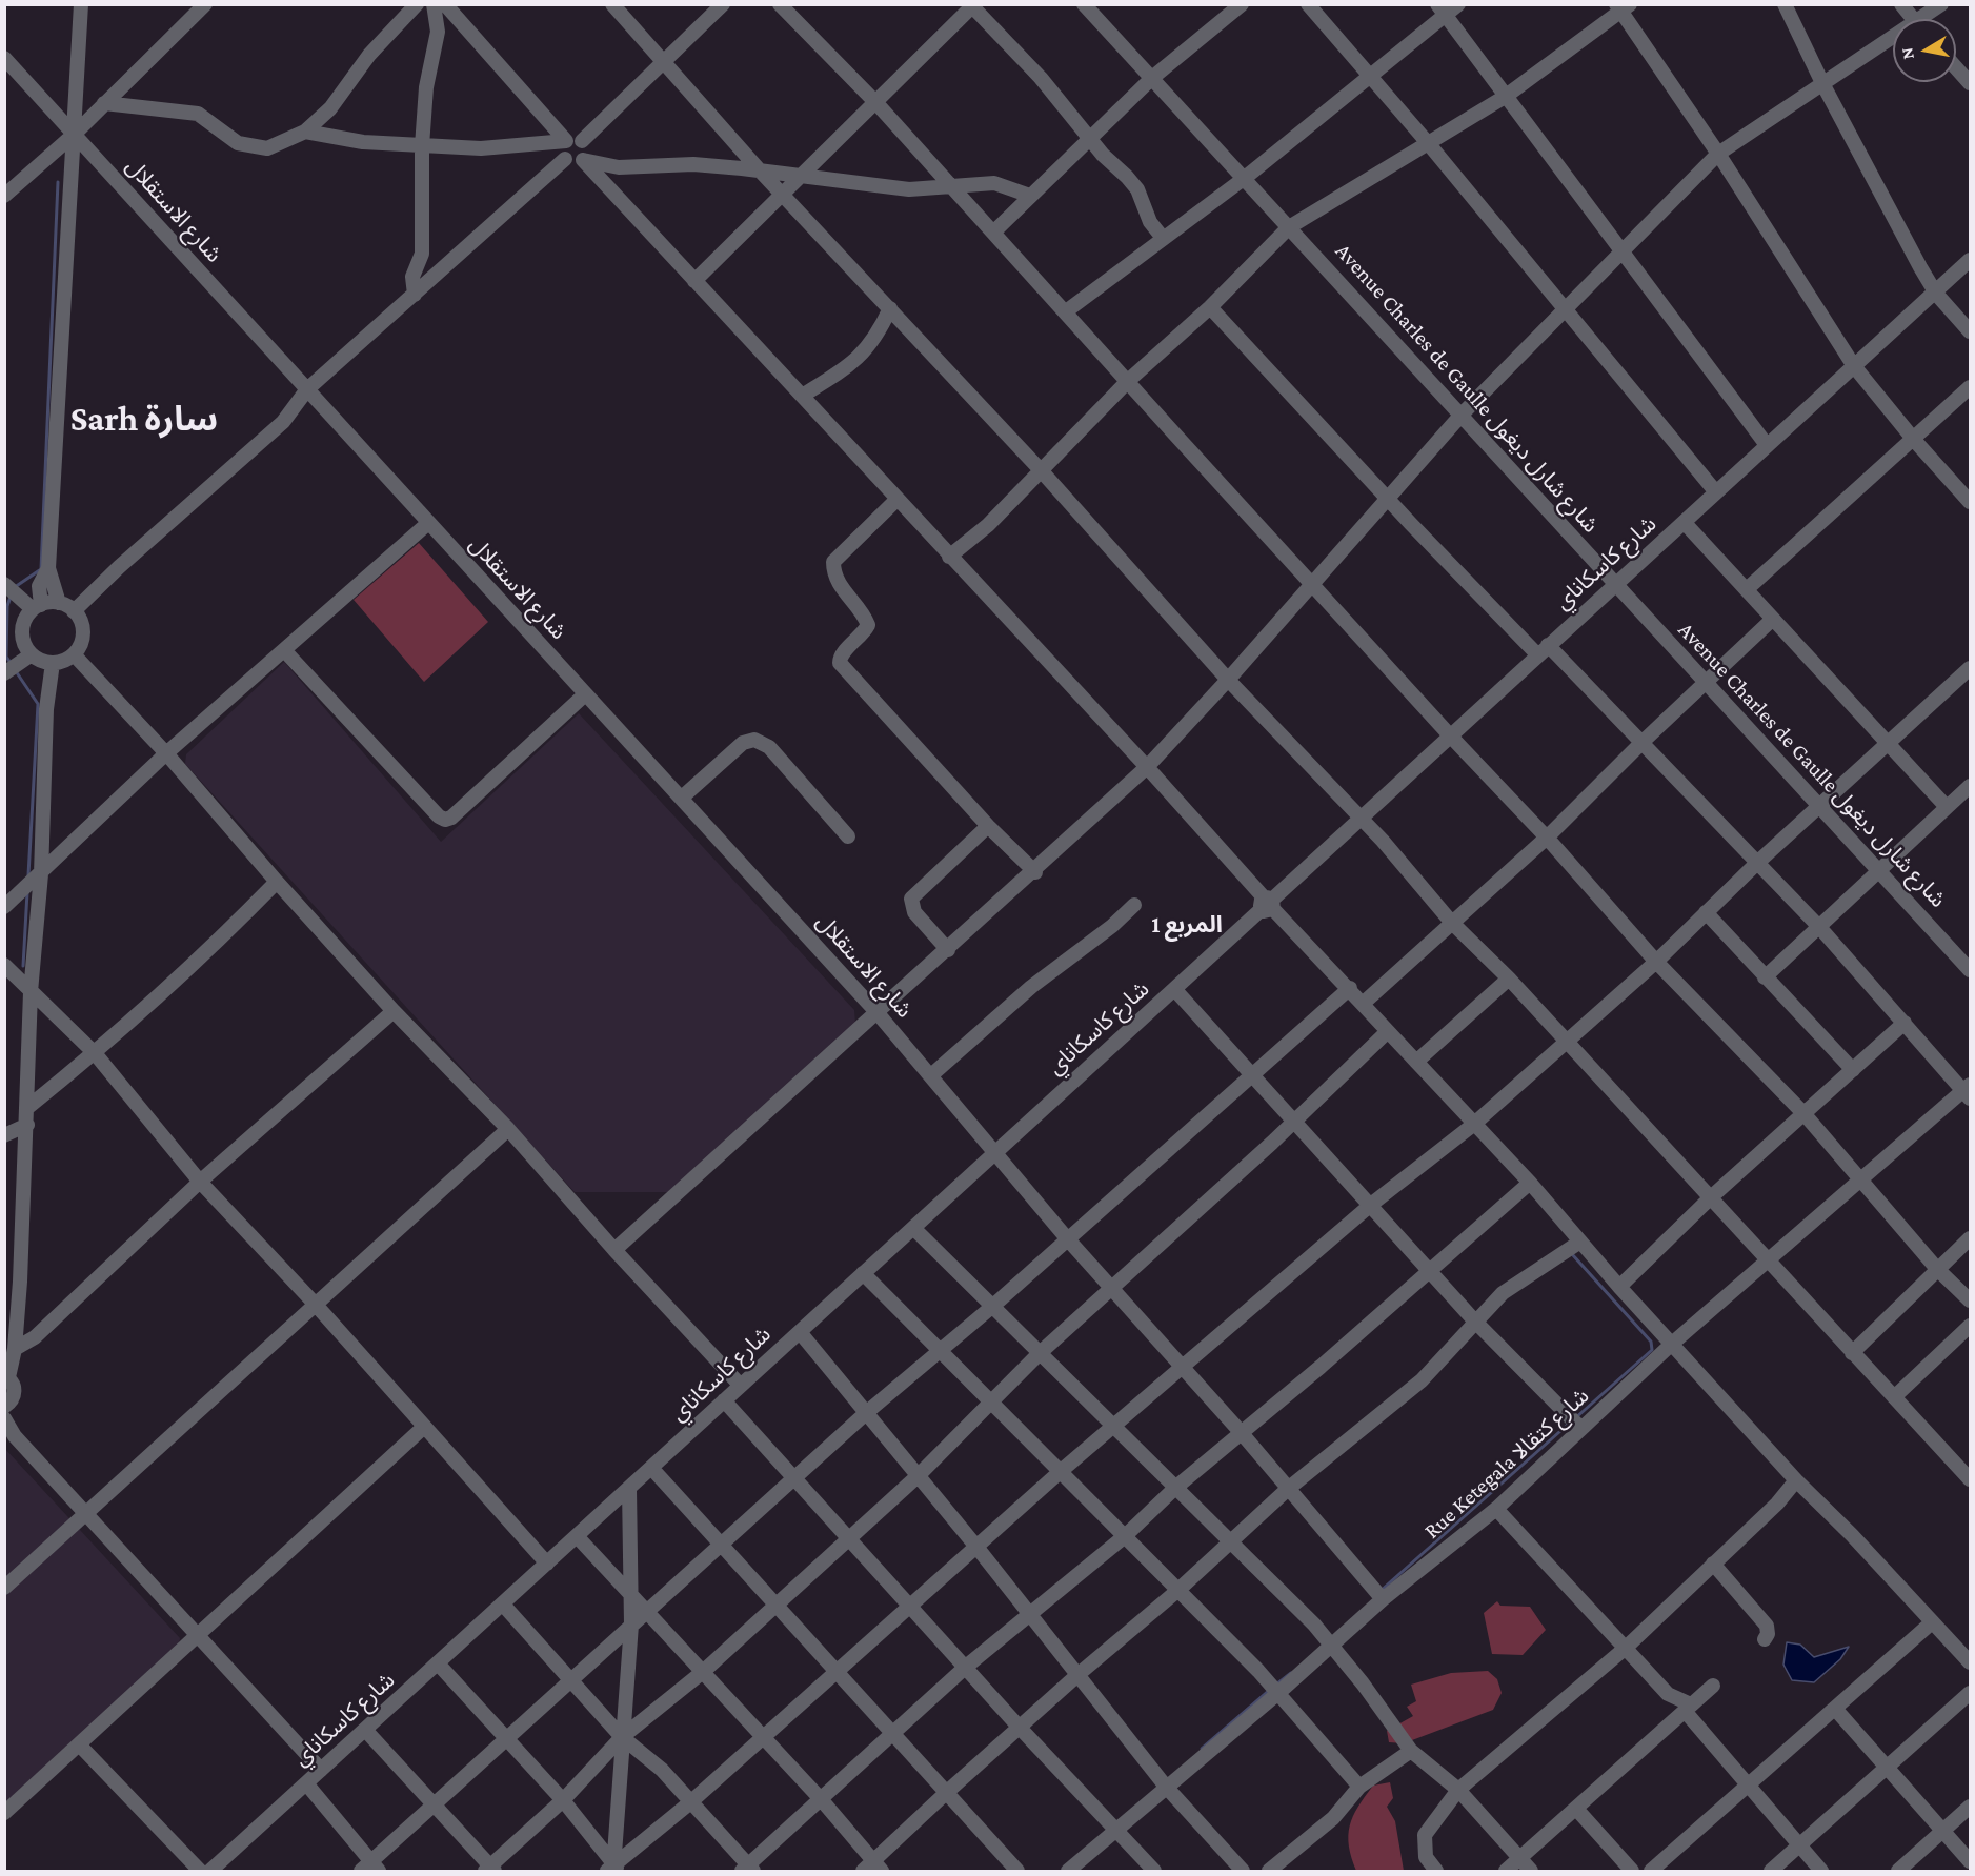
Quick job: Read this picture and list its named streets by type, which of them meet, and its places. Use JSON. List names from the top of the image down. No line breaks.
{"streets":{"street":["شارع الاستقلال","Avenue Charles de Gaulle شارع شارل ديغول","شارع كاسكاناي","Rue Ketegala شارع كتقالا"]},"crossings":[["شارع الاستقلال","شارع كاسكاناي"],["شارع الاستقلال","Rue Ketegala شارع كتقالا"],["Avenue Charles de Gaulle شارع شارل ديغول","شارع كاسكاناي"]],"districts":["Sarh سارة","المربع 1"],"north":"left"}
